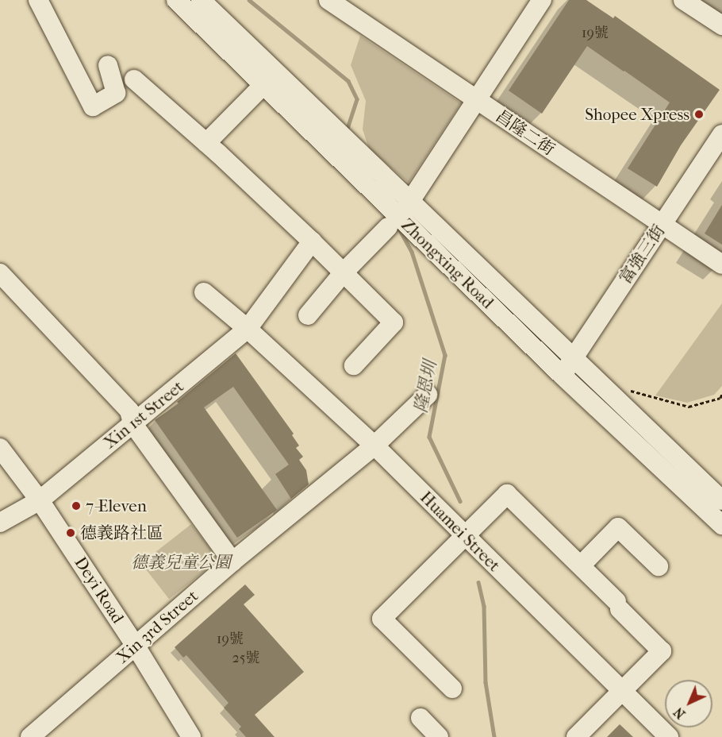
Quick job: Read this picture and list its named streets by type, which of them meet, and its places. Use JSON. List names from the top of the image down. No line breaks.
{"streets":{"street":["昌隆二街","富強三街","Zhongxing Road","Xin 1st Street","Huamei Street","Deyi Road","Xin 3rd Street"]},"crossings":[["昌隆二街","富強三街"],["富強三街","Zhongxing Road"],["Xin 1st Street","Huamei Street"],["Xin 1st Street","Deyi Road"],["Huamei Street","Xin 3rd Street"],["Deyi Road","Xin 3rd Street"]],"water":["隆恩圳"],"parks":["德義兒童公園"],"places":["Shopee Xpress","7-Eleven","德義路社區"],"house_numbers":["19號","19號","25號"],"north":"bottom left"}
